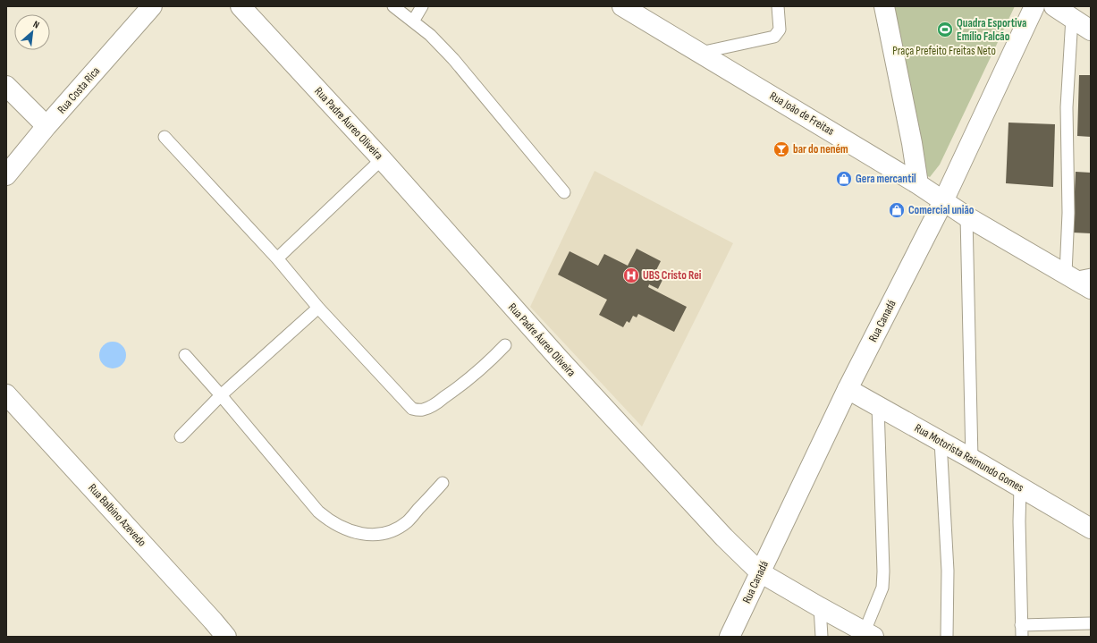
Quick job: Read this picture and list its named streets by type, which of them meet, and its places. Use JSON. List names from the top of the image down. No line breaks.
{"streets":{"street":["Rua Costa Rica","Rua João de Freitas","Rua Padre Áureo Oliveira","Rua Canadá","Rua Motorista Raimundo Gomes","Rua Balbino Azevedo"]},"crossings":[["Rua João de Freitas","Rua Canadá"],["Rua Padre Áureo Oliveira","Rua Canadá"],["Rua Canadá","Rua Motorista Raimundo Gomes"]],"parks":["Praça Prefeito Freitas Neto"],"places":{"sports":["Quadra Esportiva Emílio Falcão"],"bar":["bar do neném"],"shop":["Gera mercantil","Comercial união"],"hospital":["UBS Cristo Rei"]},"north":"top right"}
